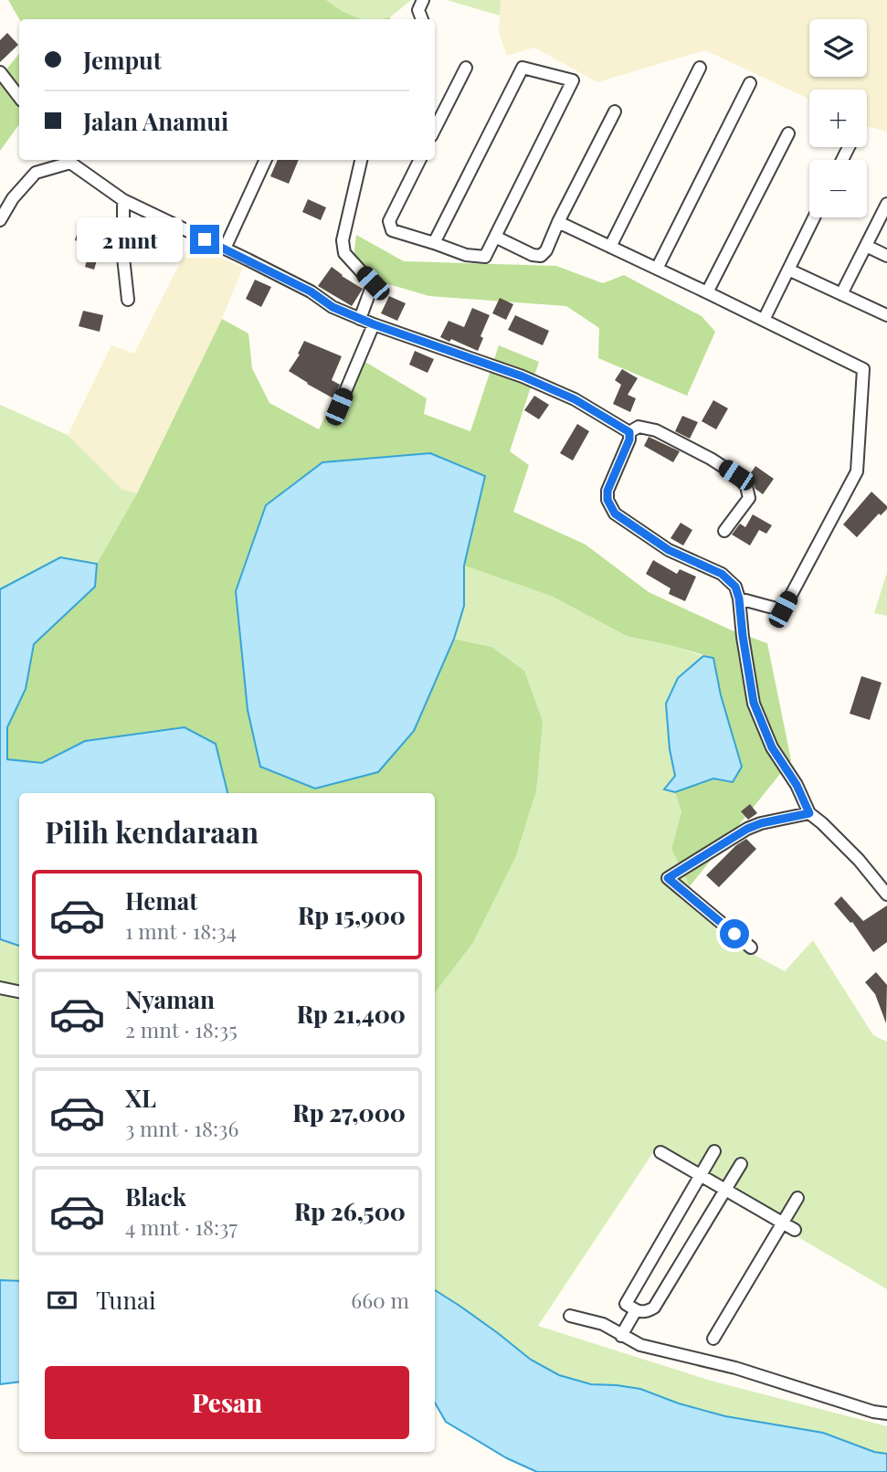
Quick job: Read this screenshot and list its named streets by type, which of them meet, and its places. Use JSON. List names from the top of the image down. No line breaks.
{"page":{"map_buttons":["+","−"],"banner":["Jemput","Jalan Anamui"],"bubble":"2 mnt","heading":"Pilih kendaraan","list":[{"name":"Hemat","note":"1 mnt · 18:34","value":"Rp 15,900"},{"name":"Nyaman","note":"2 mnt · 18:35","value":"Rp 21,400"},{"name":"XL","note":"3 mnt · 18:36","value":"Rp 27,000"},{"name":"Black","note":"4 mnt · 18:37","value":"Rp 26,500"}],"pay":["Tunai","660 m"],"buttons":"Pesan"}}
